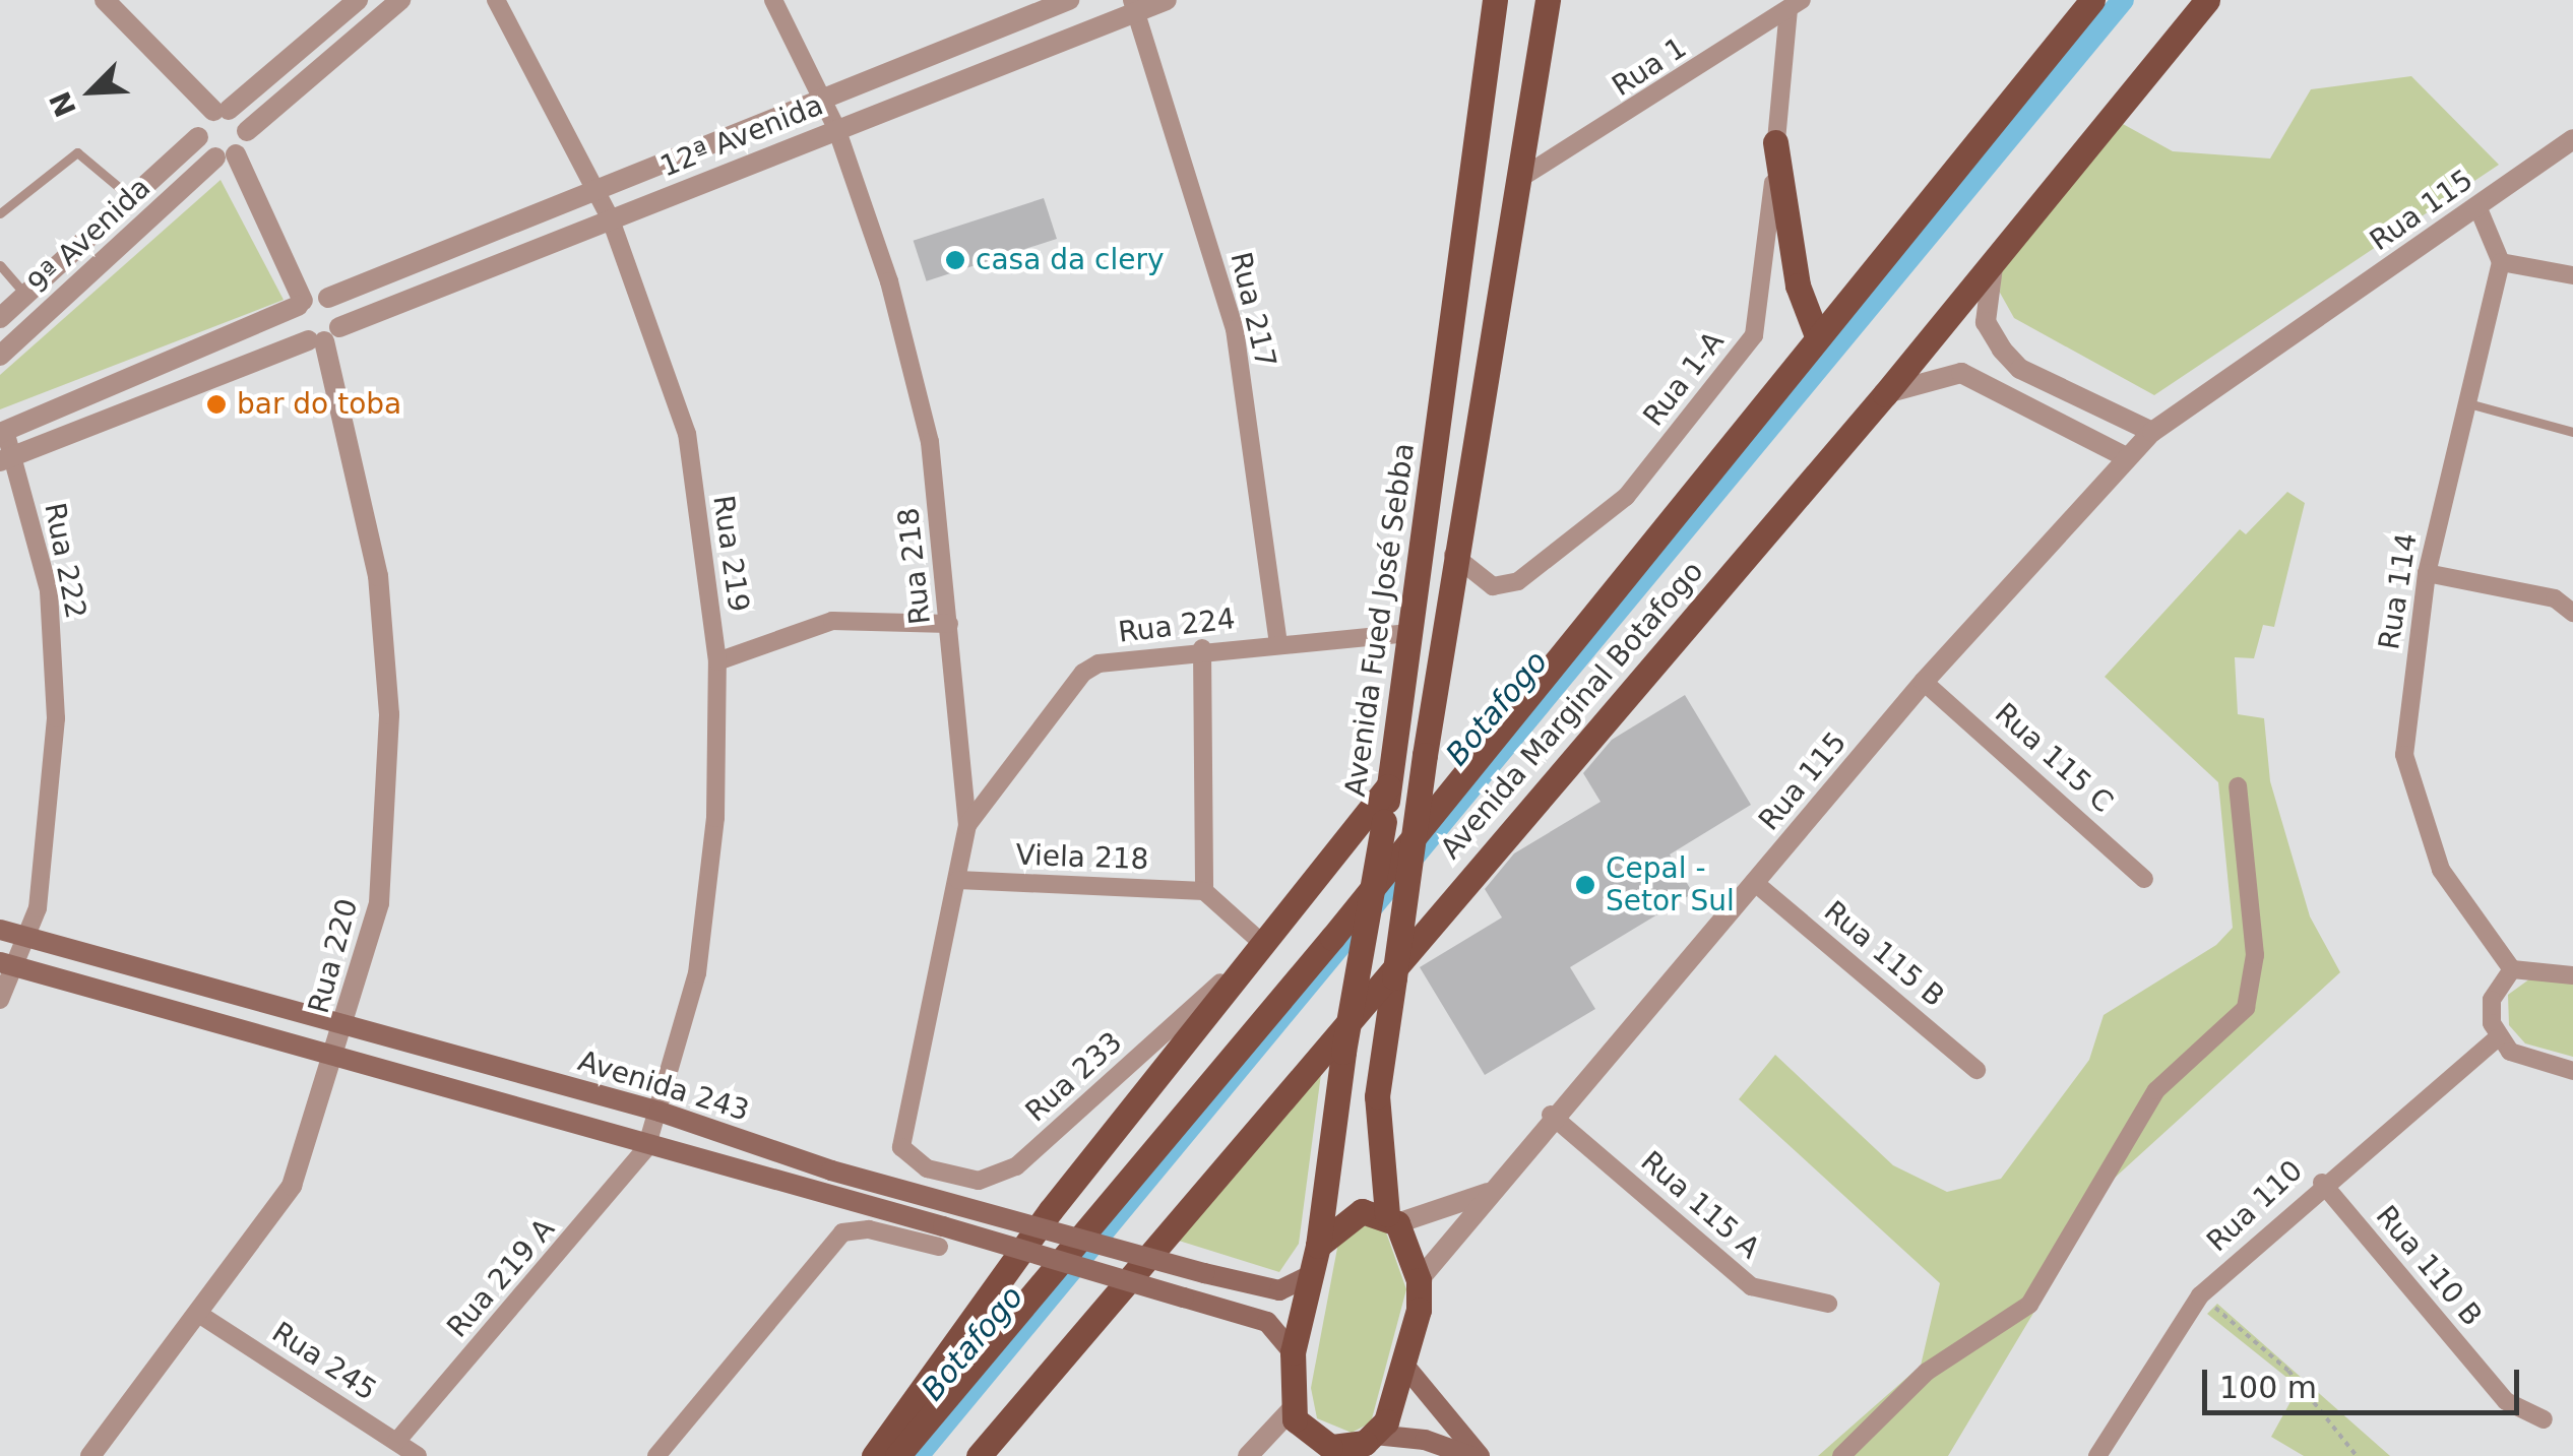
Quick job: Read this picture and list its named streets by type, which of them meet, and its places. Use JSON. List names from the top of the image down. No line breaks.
{"streets":{"main road":["Avenida Fued José Sebba","Avenida Marginal Botafogo","Avenida 243"],"street":["Rua 1","12ª Avenida","Rua 115","9ª Avenida","Rua 217","Rua 1-A","Rua 219","Rua 222","Rua 218","Rua 114","Rua 224","Rua 115 C","Viela 218","Rua 115 B","Rua 220","Rua 233","Rua 115 A","Rua 110","Rua 110 B","Rua 219 A","Rua 245"]},"crossings":[["Rua 1","Rua 1-A"],["12ª Avenida","Rua 217"],["12ª Avenida","Rua 219"],["12ª Avenida","Rua 222"],["12ª Avenida","Rua 218"],["12ª Avenida","Rua 220"],["Rua 115","Rua 115 C"],["Rua 115","Rua 115 B"],["Rua 115","Rua 115 A"],["Rua 217","Rua 224"],["Rua 219","Avenida 243"],["Rua 219","Rua 219 A"],["Rua 222","Avenida 243"],["Rua 218","Rua 224"],["Rua 218","Viela 218"],["Rua 218","Rua 233"],["Avenida Fued José Sebba","Rua 224"],["Avenida Fued José Sebba","Avenida 243"],["Rua 220","Avenida 243"],["Rua 220","Rua 245"],["Rua 110","Rua 110 B"],["Rua 219 A","Rua 245"]],"water":["Botafogo"],"places":["casa da clery","bar do toba","Cepal - Setor Sul"],"scale_bar":"100 m","north":"bottom left"}
